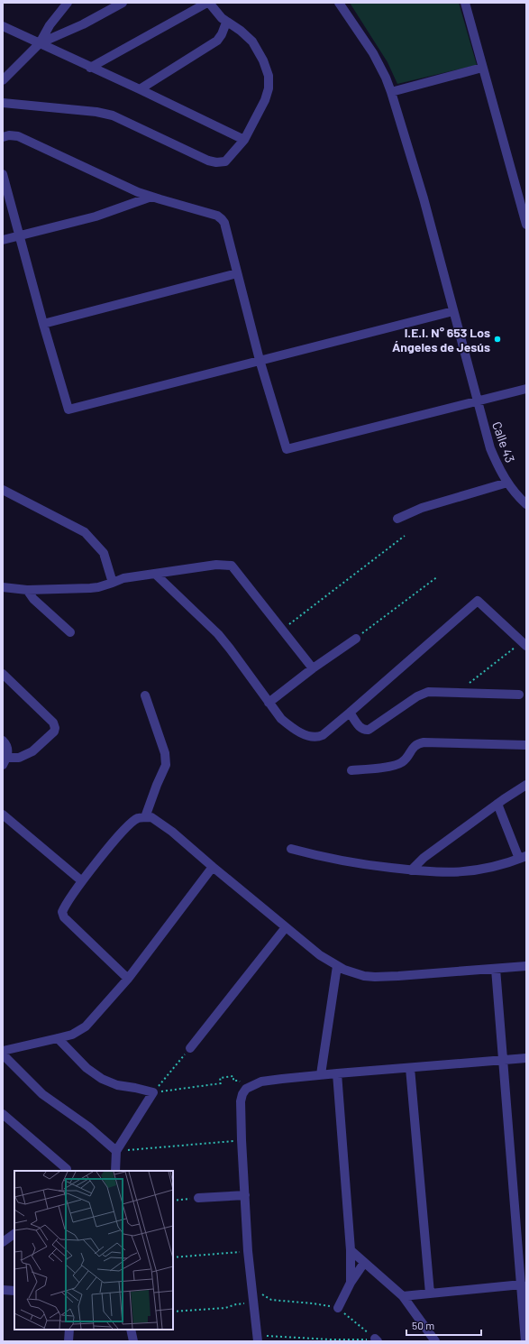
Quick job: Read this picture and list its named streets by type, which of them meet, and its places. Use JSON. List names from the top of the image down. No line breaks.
{"streets":{"street":["Calle 43"]},"places":["I.E.I. N° 653 Los Ángeles de Jesús"],"scale_bar":"50 m"}
